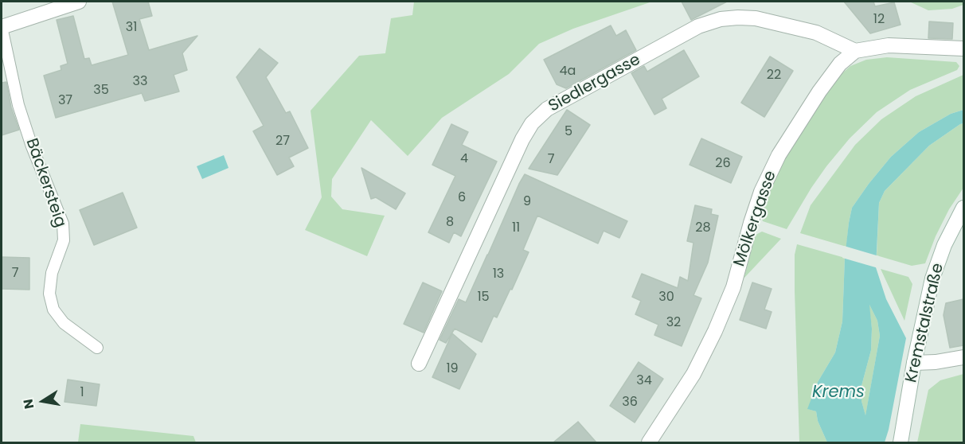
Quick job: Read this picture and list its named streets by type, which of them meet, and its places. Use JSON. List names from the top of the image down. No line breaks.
{"streets":{"street":["Siedlergasse","Mölkergasse","Kremstalstraße"],"lane":["Bäckersteig"]},"crossings":[["Siedlergasse","Mölkergasse"]],"water":["Krems"],"house_numbers":["12","31","4a","22","33","35","37","5","27","4","7","26","6","9","8","11","28","7","13","15","30","32","19","34","1","36"],"north":"left"}
